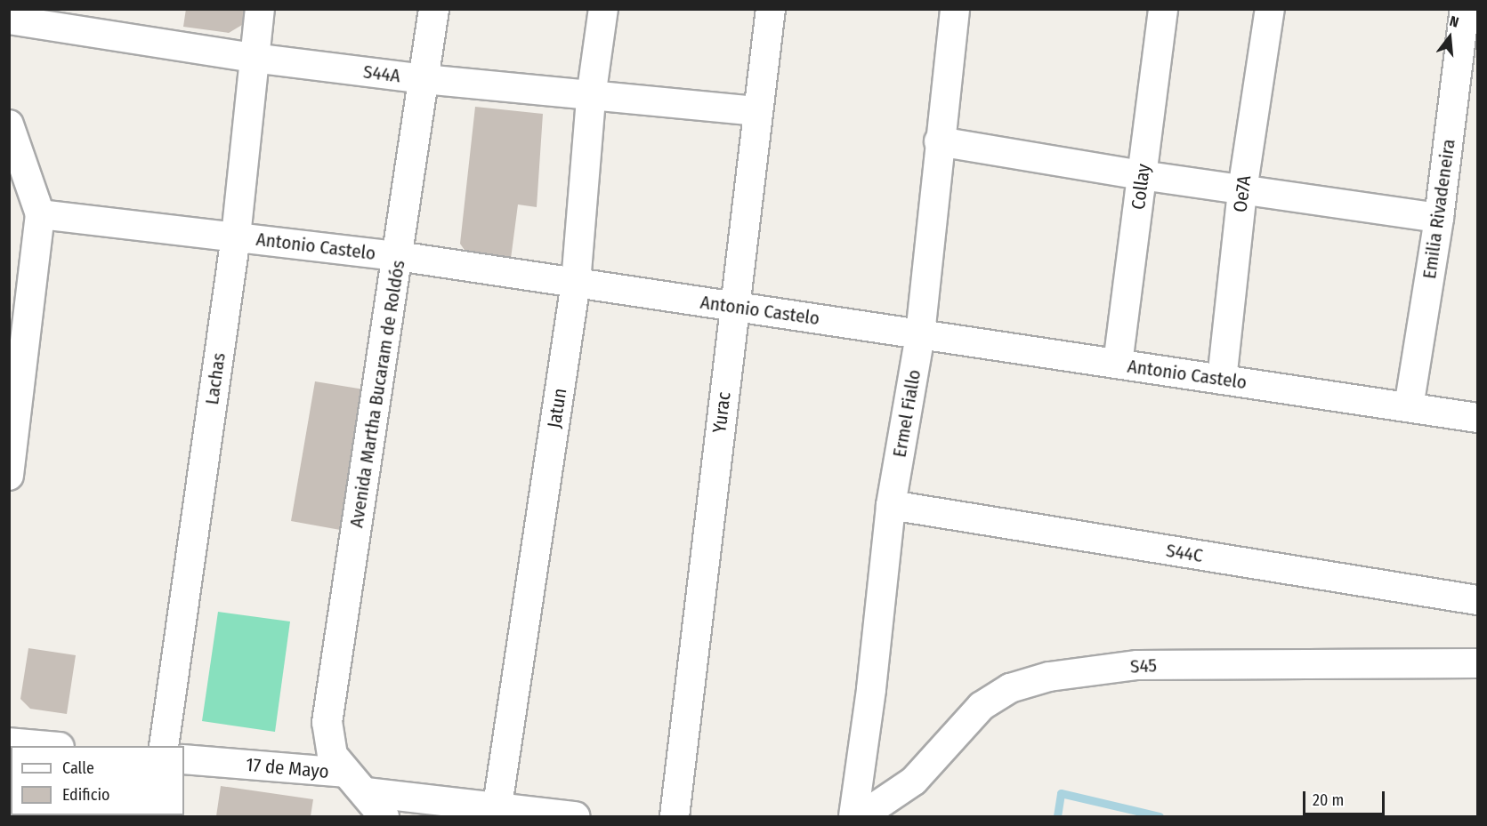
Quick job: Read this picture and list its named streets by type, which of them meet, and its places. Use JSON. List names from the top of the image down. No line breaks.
{"streets":{"street":["S44A","Collay","Oe7A","Emilia Rivadeneira","Antonio Castelo","Lachas","Avenida Martha Bucaram de Roldós","Jatun","Yurac","Ermel Fiallo","S44C","S45","17 de Mayo"]},"crossings":[["S44A","Lachas"],["S44A","Avenida Martha Bucaram de Roldós"],["S44A","Jatun"],["S44A","Yurac"],["Collay","Antonio Castelo"],["Oe7A","Antonio Castelo"],["Emilia Rivadeneira","Antonio Castelo"],["Antonio Castelo","Lachas"],["Antonio Castelo","Avenida Martha Bucaram de Roldós"],["Antonio Castelo","Jatun"],["Antonio Castelo","Yurac"],["Antonio Castelo","Ermel Fiallo"],["Avenida Martha Bucaram de Roldós","17 de Mayo"],["Jatun","17 de Mayo"],["Ermel Fiallo","S44C"]],"legend":["Calle","Edificio"],"scale_bar":"20 m","north":"top"}
